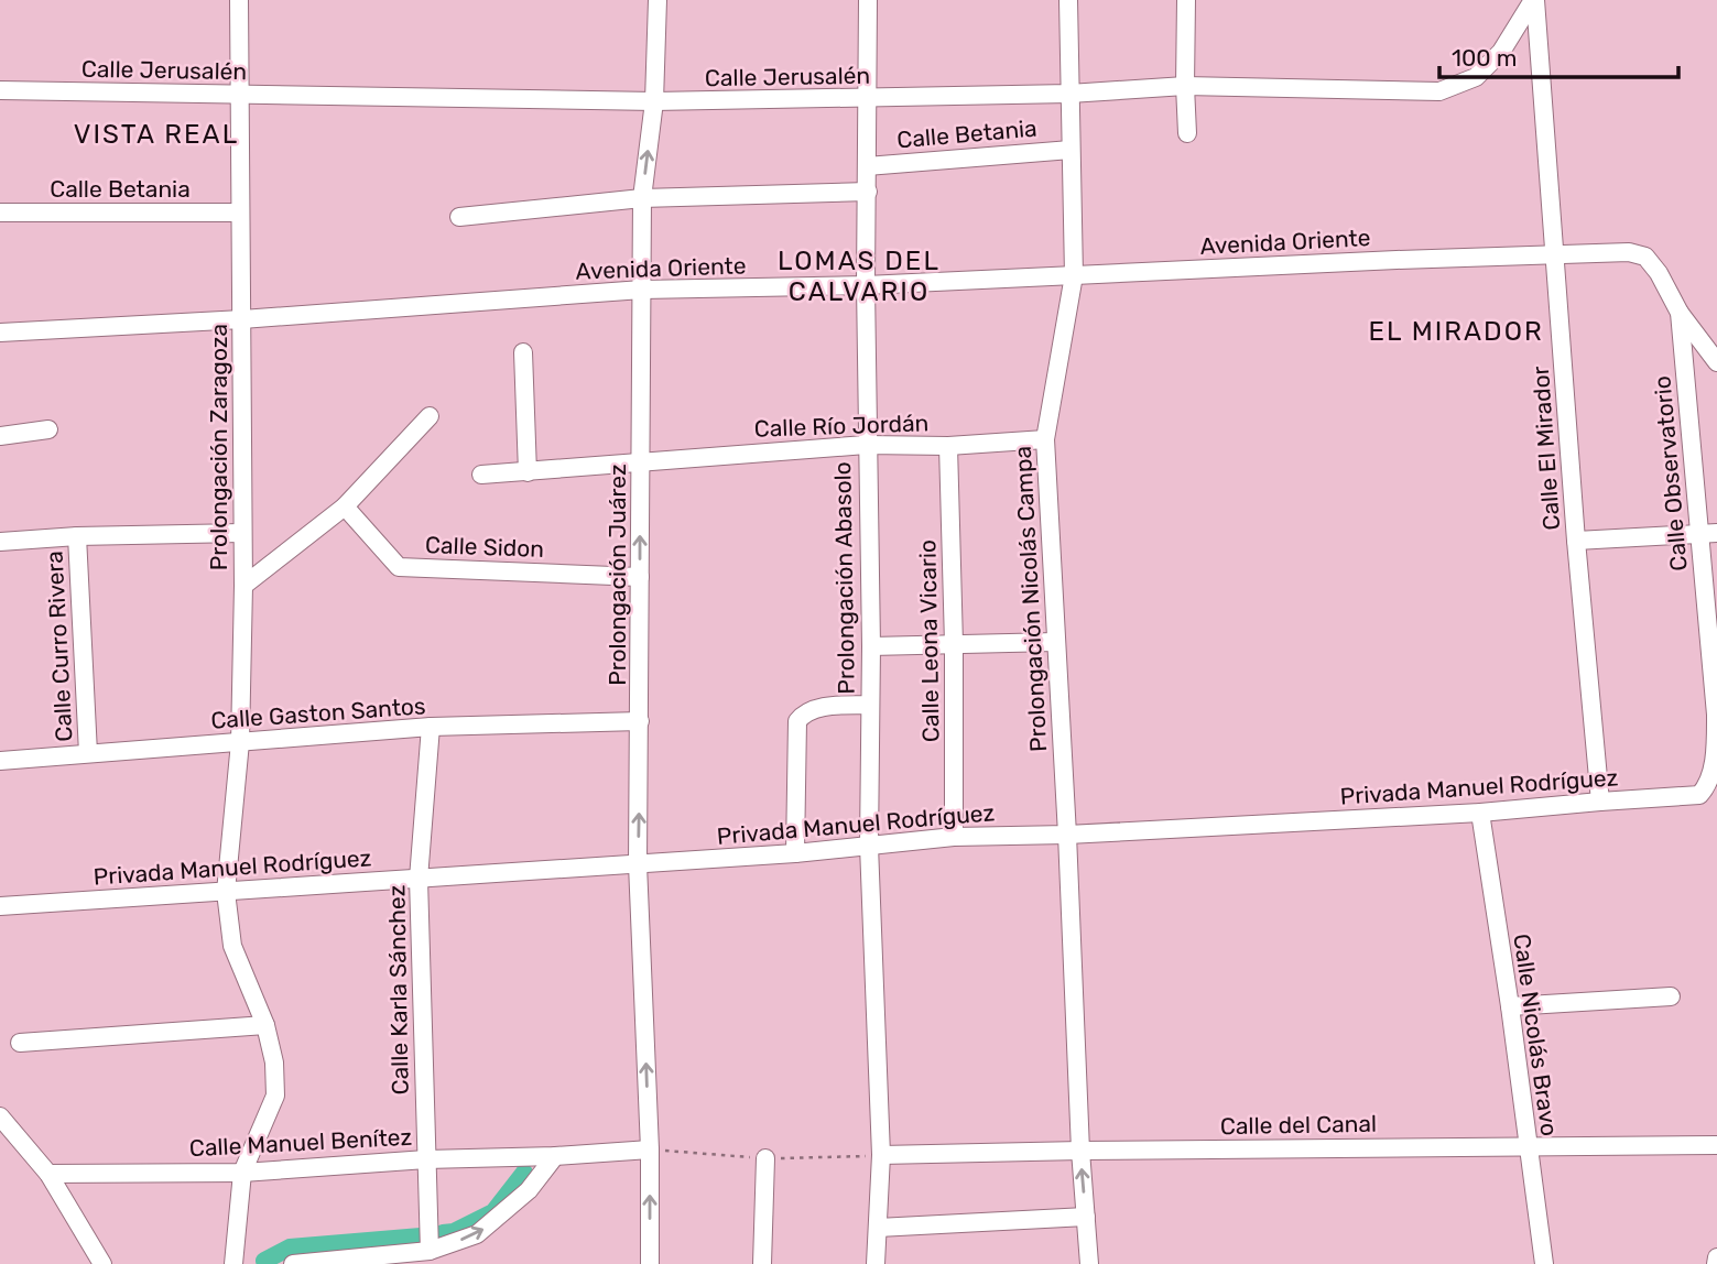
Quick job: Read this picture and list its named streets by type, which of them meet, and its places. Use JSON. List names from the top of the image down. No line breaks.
{"streets":{"street":["Calle Jerusalén","Calle Betania","Avenida Oriente","Calle Río Jordán","Prolongación Zaragoza","Calle El Mirador","Calle Observatorio","Calle Sidon","Prolongación Juárez","Prolongación Abasolo","Prolongación Nicolás Campa","Calle Leona Vicario","Calle Curro Rivera","Calle Gaston Santos","Privada Manuel Rodríguez","Calle Karla Sánchez","Calle Nicolás Bravo","Calle del Canal","Calle Manuel Benítez"]},"crossings":[["Calle Jerusalén","Prolongación Zaragoza"],["Calle Jerusalén","Calle El Mirador"],["Calle Jerusalén","Prolongación Juárez"],["Calle Jerusalén","Prolongación Abasolo"],["Calle Jerusalén","Prolongación Nicolás Campa"],["Calle Betania","Prolongación Zaragoza"],["Calle Betania","Prolongación Abasolo"],["Calle Betania","Prolongación Nicolás Campa"],["Avenida Oriente","Prolongación Zaragoza"],["Avenida Oriente","Calle El Mirador"],["Avenida Oriente","Calle Observatorio"],["Avenida Oriente","Prolongación Juárez"],["Avenida Oriente","Prolongación Abasolo"],["Avenida Oriente","Prolongación Nicolás Campa"],["Calle Río Jordán","Prolongación Juárez"],["Calle Río Jordán","Prolongación Abasolo"],["Calle Río Jordán","Prolongación Nicolás Campa"],["Calle Río Jordán","Calle Leona Vicario"],["Prolongación Zaragoza","Calle Gaston Santos"],["Prolongación Zaragoza","Privada Manuel Rodríguez"],["Prolongación Zaragoza","Calle Manuel Benítez"],["Calle El Mirador","Calle Observatorio"],["Calle El Mirador","Privada Manuel Rodríguez"],["Calle Observatorio","Privada Manuel Rodríguez"],["Calle Sidon","Prolongación Juárez"],["Prolongación Juárez","Calle Gaston Santos"],["Prolongación Juárez","Privada Manuel Rodríguez"],["Prolongación Abasolo","Privada Manuel Rodríguez"],["Prolongación Abasolo","Calle del Canal"],["Prolongación Nicolás Campa","Privada Manuel Rodríguez"],["Prolongación Nicolás Campa","Calle del Canal"],["Calle Leona Vicario","Privada Manuel Rodríguez"],["Calle Curro Rivera","Calle Gaston Santos"],["Calle Gaston Santos","Calle Karla Sánchez"],["Privada Manuel Rodríguez","Calle Karla Sánchez"],["Privada Manuel Rodríguez","Calle Nicolás Bravo"],["Calle Karla Sánchez","Calle Manuel Benítez"],["Calle Nicolás Bravo","Calle del Canal"]],"one_way":["Prolongación Juárez"],"districts":["VISTA REAL","LOMAS DEL CALVARIO","EL MIRADOR"],"scale_bar":"100 m"}
